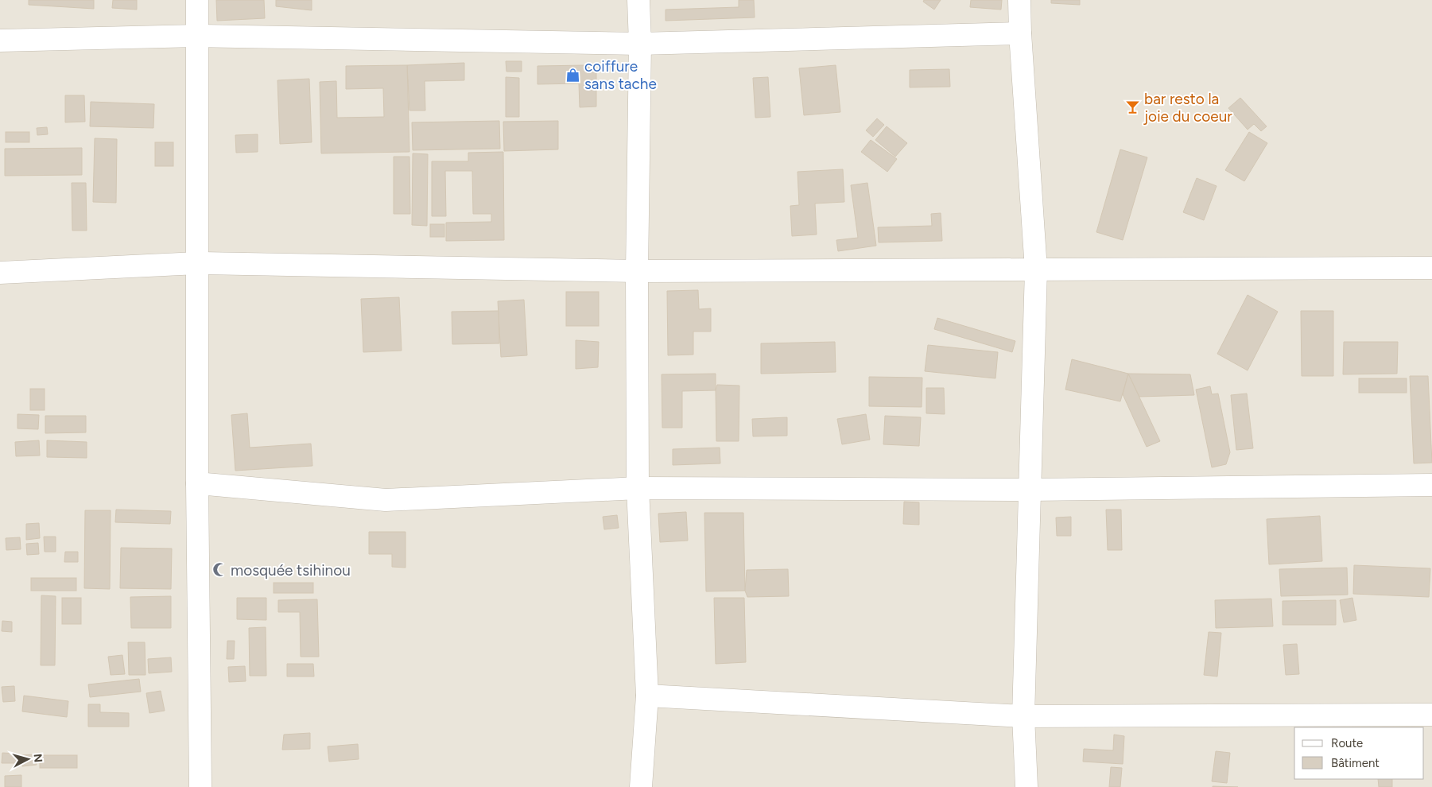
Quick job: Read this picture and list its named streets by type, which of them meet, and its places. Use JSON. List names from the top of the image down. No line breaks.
{"places":{"shop":["coiffure sans tache"],"bar":["bar resto la joie du coeur"],"mosque":["mosquée tsihinou"]},"legend":["Route","Bâtiment"],"north":"right"}
